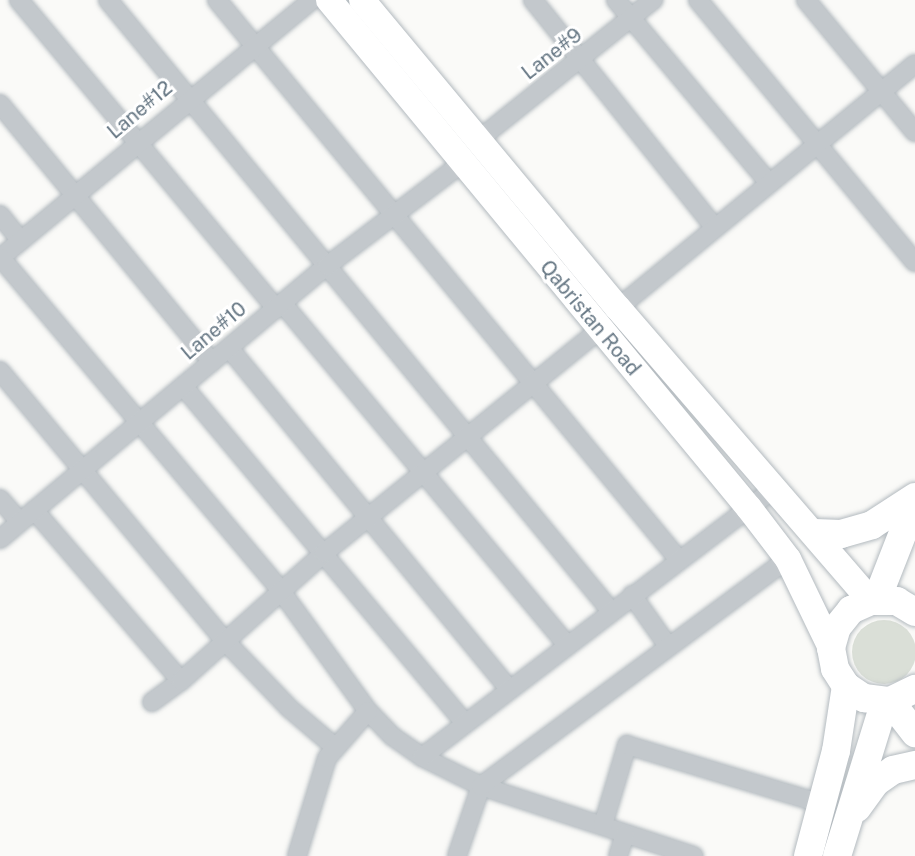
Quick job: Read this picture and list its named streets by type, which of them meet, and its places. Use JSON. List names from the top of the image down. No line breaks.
{"streets":{"street":["Lane#9","Lane#12","Qabristan Road","Lane#10"]},"crossings":[["Lane#9","Qabristan Road"],["Qabristan Road","Lane#10"]]}
